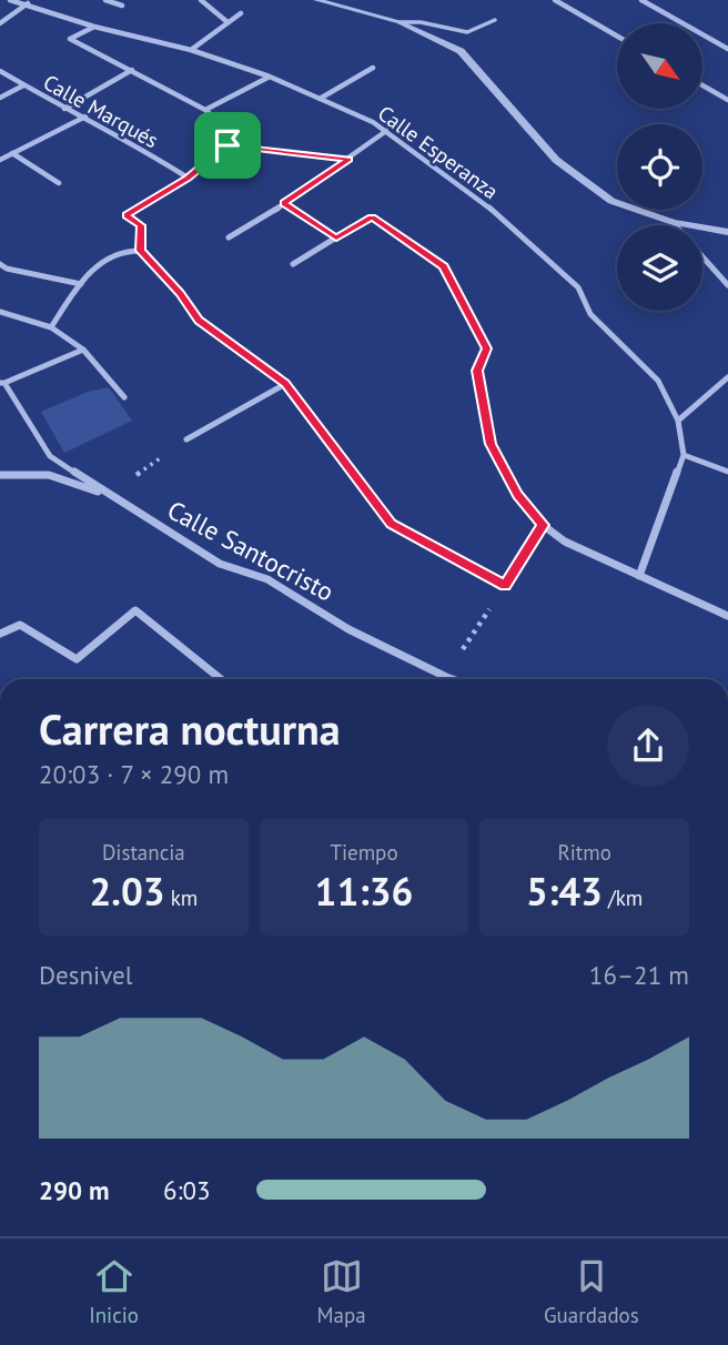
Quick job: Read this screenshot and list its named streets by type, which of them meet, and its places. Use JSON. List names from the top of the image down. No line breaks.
{"streets":{"street":["Calle Marqués","Calle Esperanza","Calle Santocristo"]},"north":"bottom right","page":{"heading":["Carrera nocturna","20:03 · 7 × 290 m"],"stats":[["Distancia","2.03 km"],["Tiempo","11:36"],["Ritmo","5:43 /km"]],"chart":["Desnivel","16–21 m"],"list":[{"name":"290 m","note":"6:03"}],"tabs":["Inicio","Mapa","Guardados"]}}
